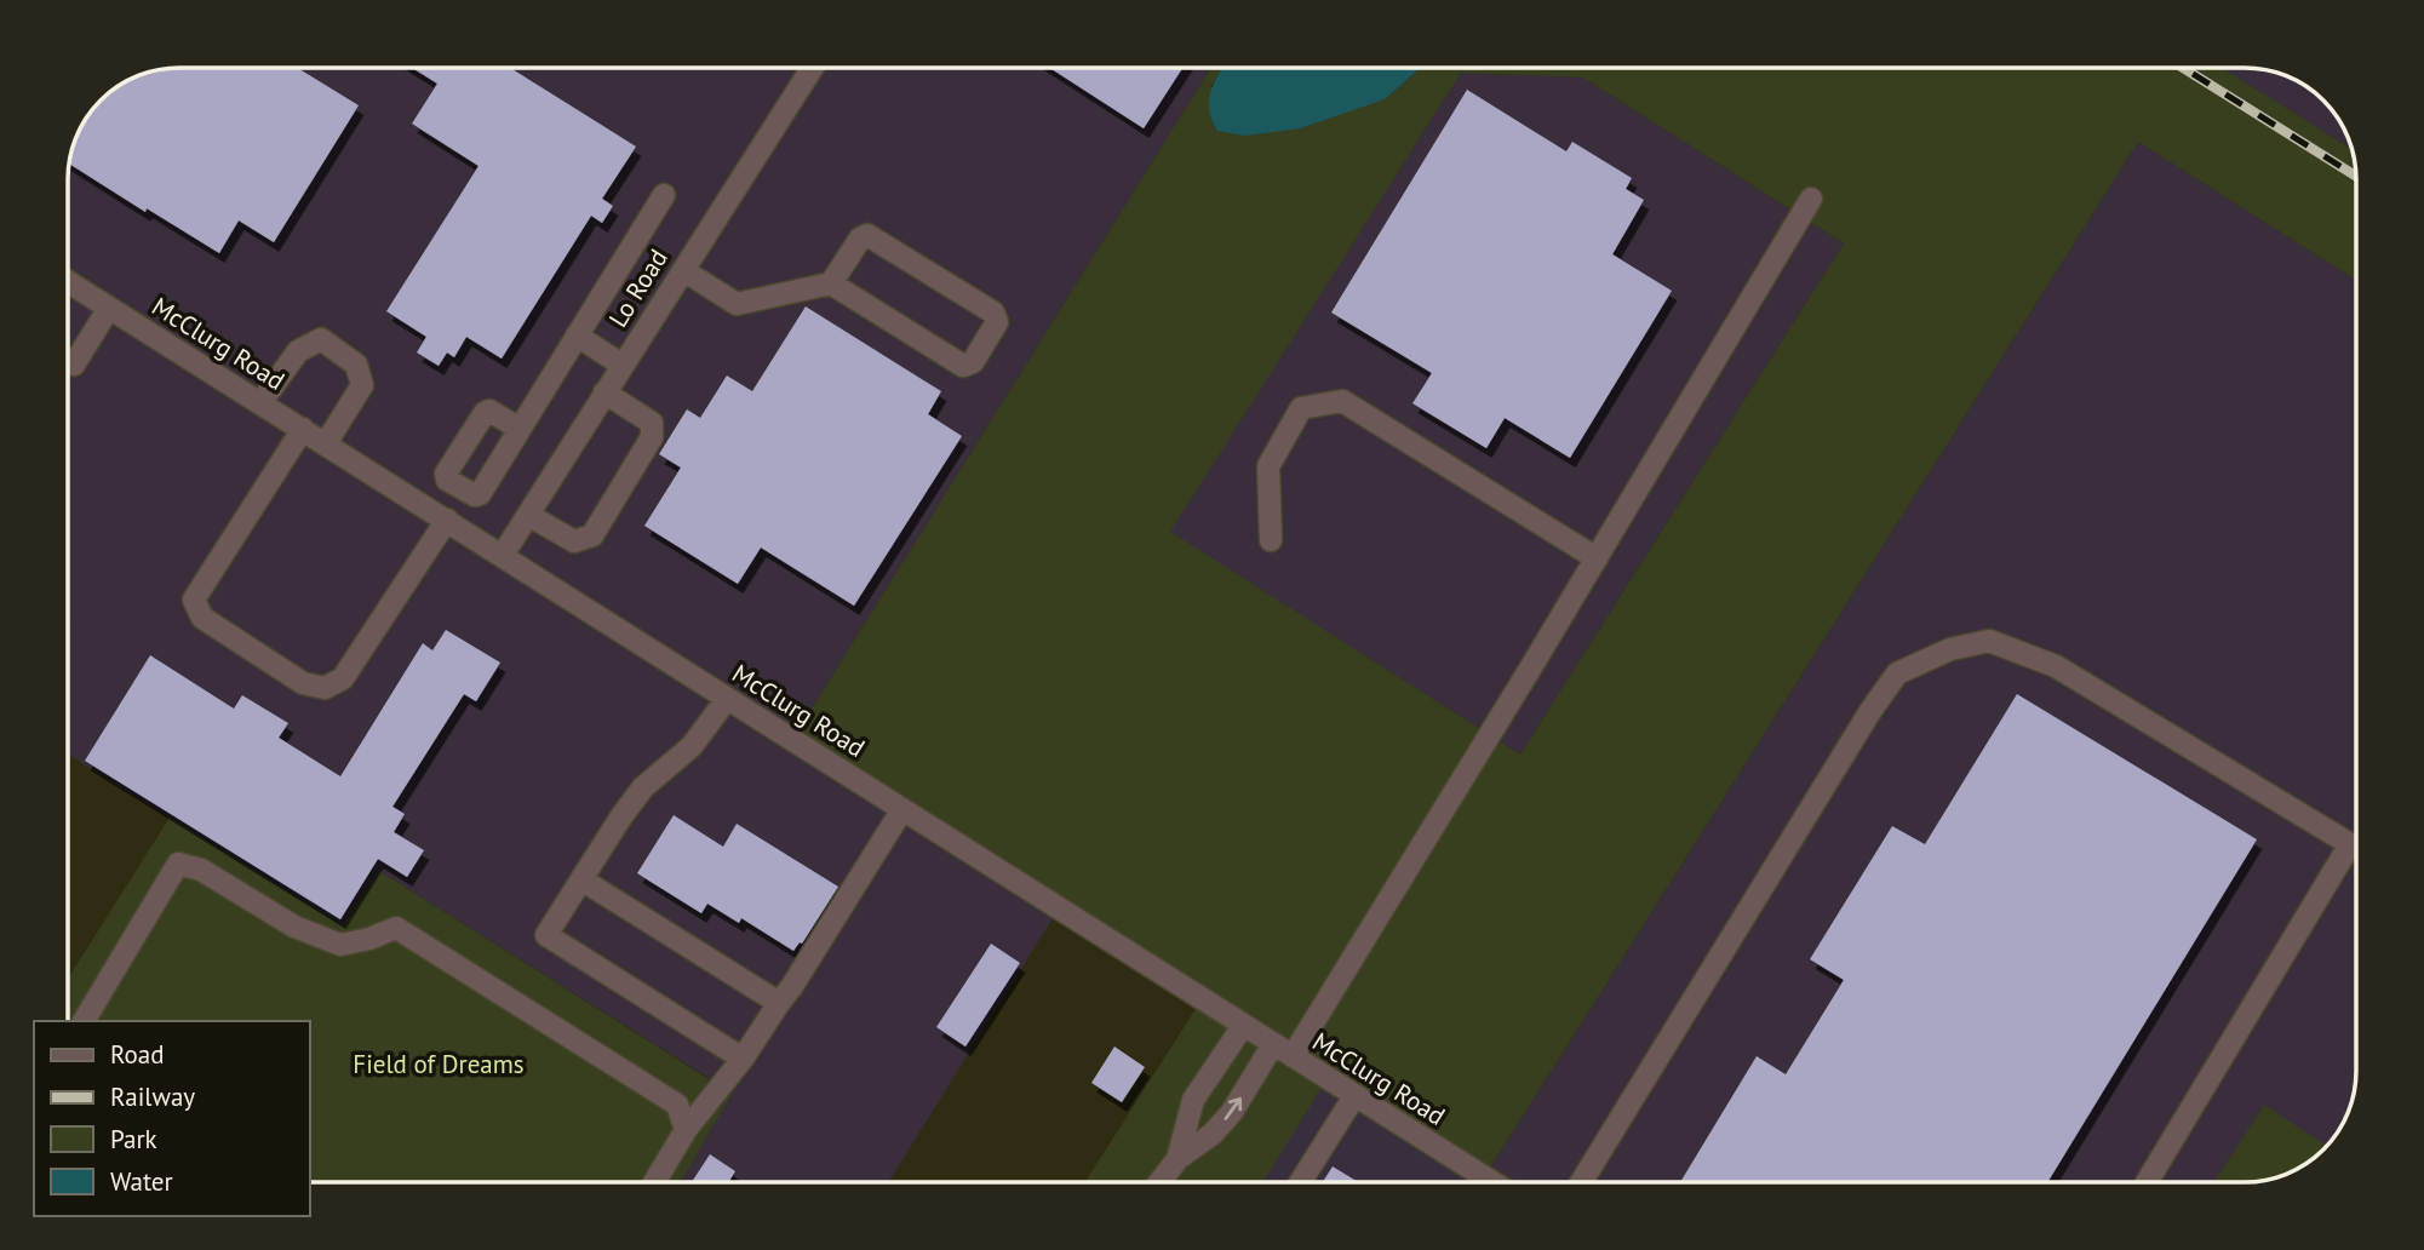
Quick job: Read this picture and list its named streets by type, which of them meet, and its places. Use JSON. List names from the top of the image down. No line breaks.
{"streets":{"street":["Lo Road","McClurg Road"]},"crossings":[["Lo Road","McClurg Road"]],"parks":["Field of Dreams"],"legend":["Road","Railway","Park","Water"]}
